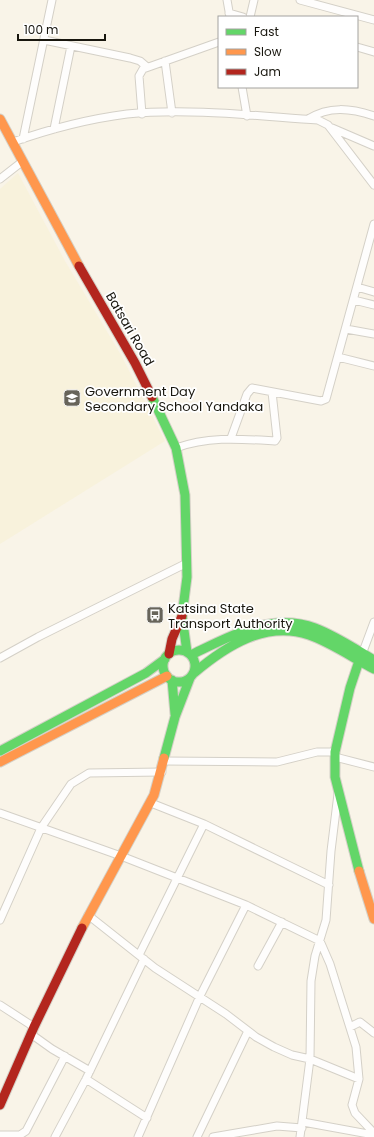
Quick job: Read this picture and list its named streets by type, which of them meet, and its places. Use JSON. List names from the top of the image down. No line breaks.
{"streets":{"main road":["Batsari Road"]},"places":{"school or university":["Government Day Secondary School Yandaka"],"bus stop":["Katsina State Transport Authority"]},"legend":["Fast","Slow","Jam"],"scale_bar":"100 m"}
